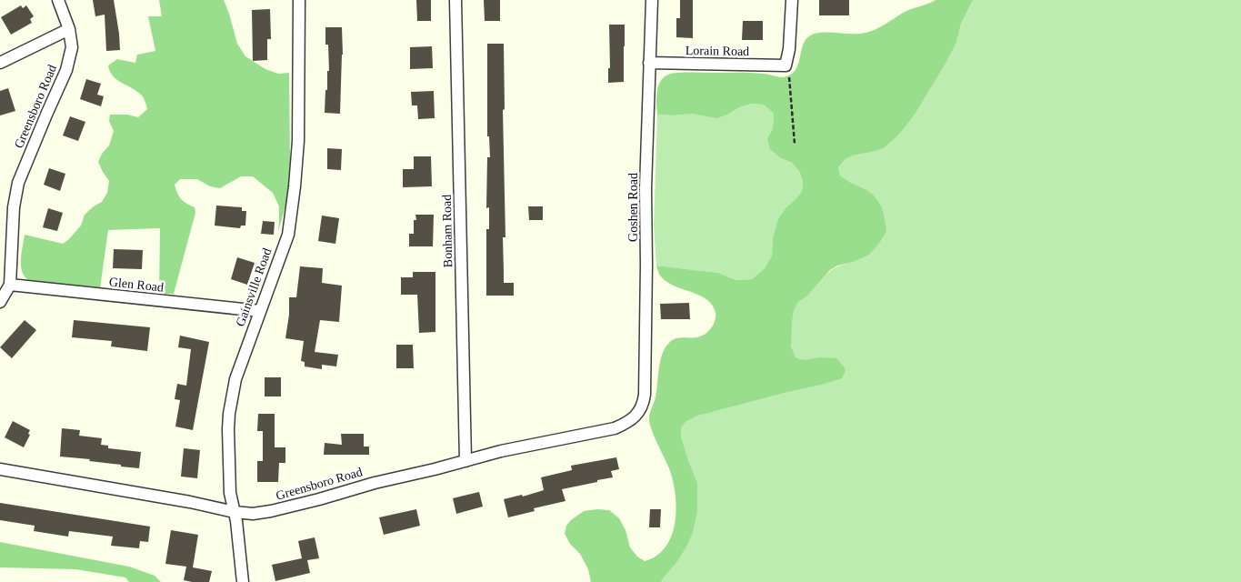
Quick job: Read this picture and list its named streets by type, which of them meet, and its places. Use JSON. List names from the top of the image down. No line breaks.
{"streets":{"street":["Lorain Road","Greensboro Road","Goshen Road","Bonham Road","Glen Road","Gainsville Road"]},"crossings":[["Lorain Road","Goshen Road"],["Greensboro Road","Goshen Road"],["Greensboro Road","Bonham Road"],["Greensboro Road","Glen Road"],["Greensboro Road","Gainsville Road"],["Glen Road","Gainsville Road"]]}
